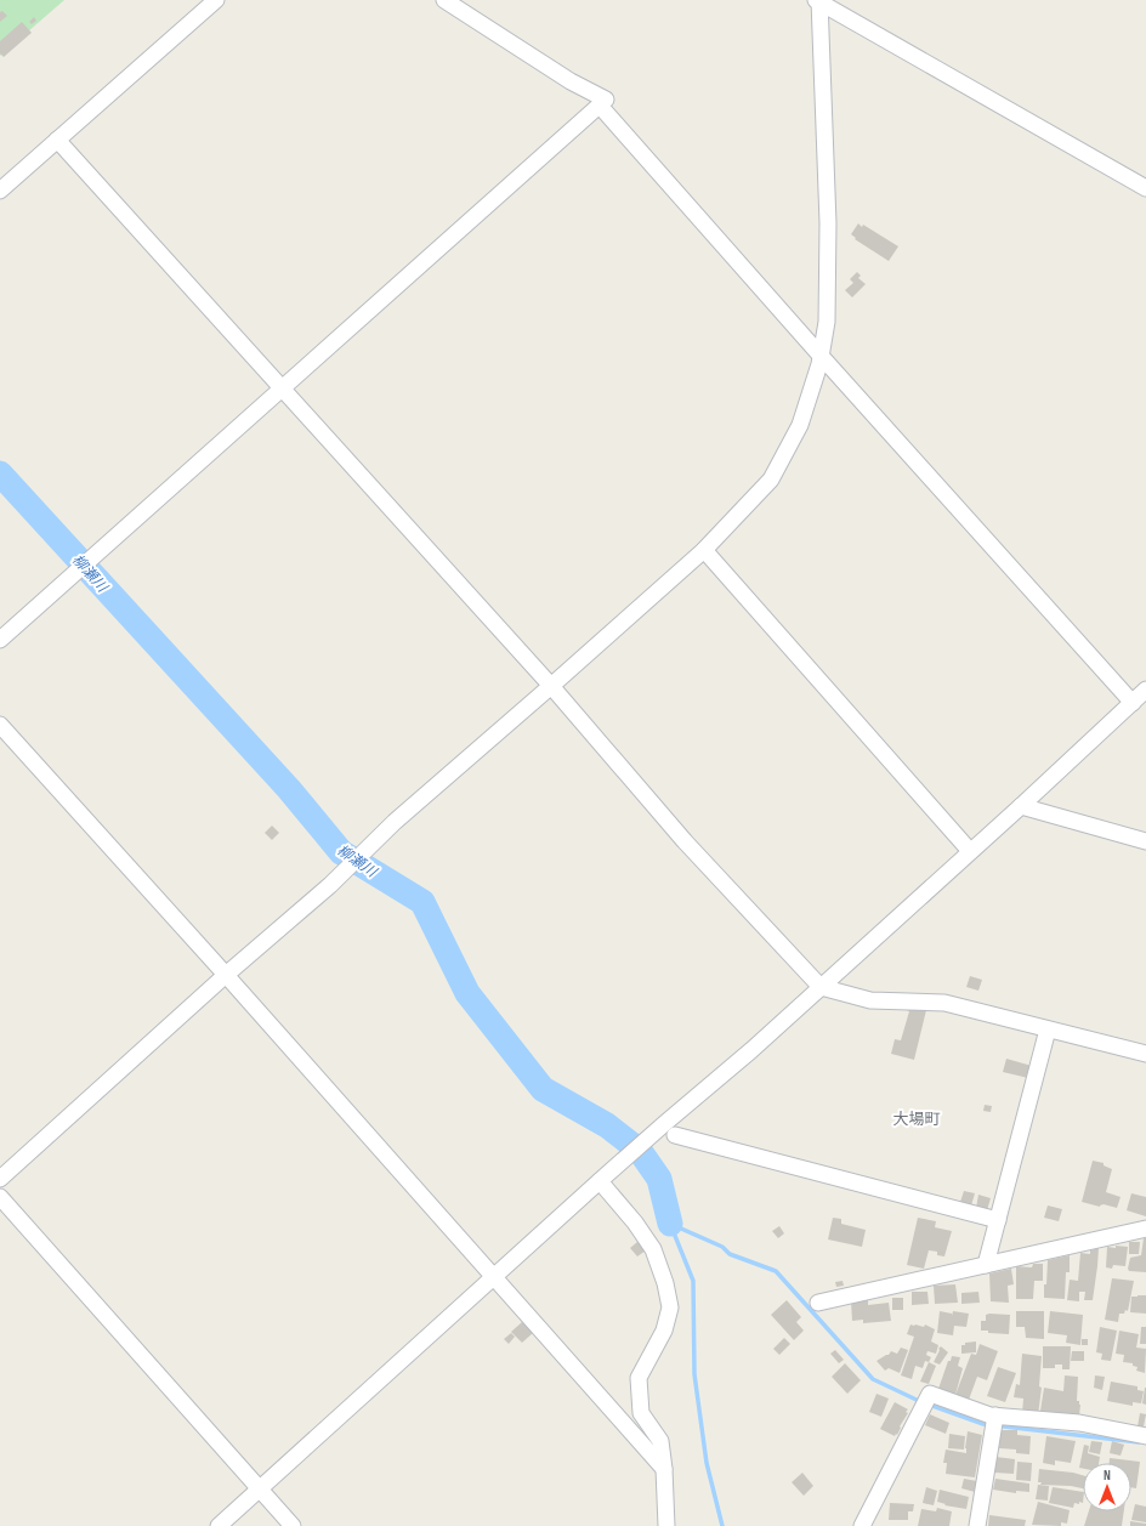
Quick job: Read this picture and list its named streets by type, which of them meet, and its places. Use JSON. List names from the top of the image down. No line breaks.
{"districts":["大場町"],"water":["柳瀬川"],"north":"top"}
